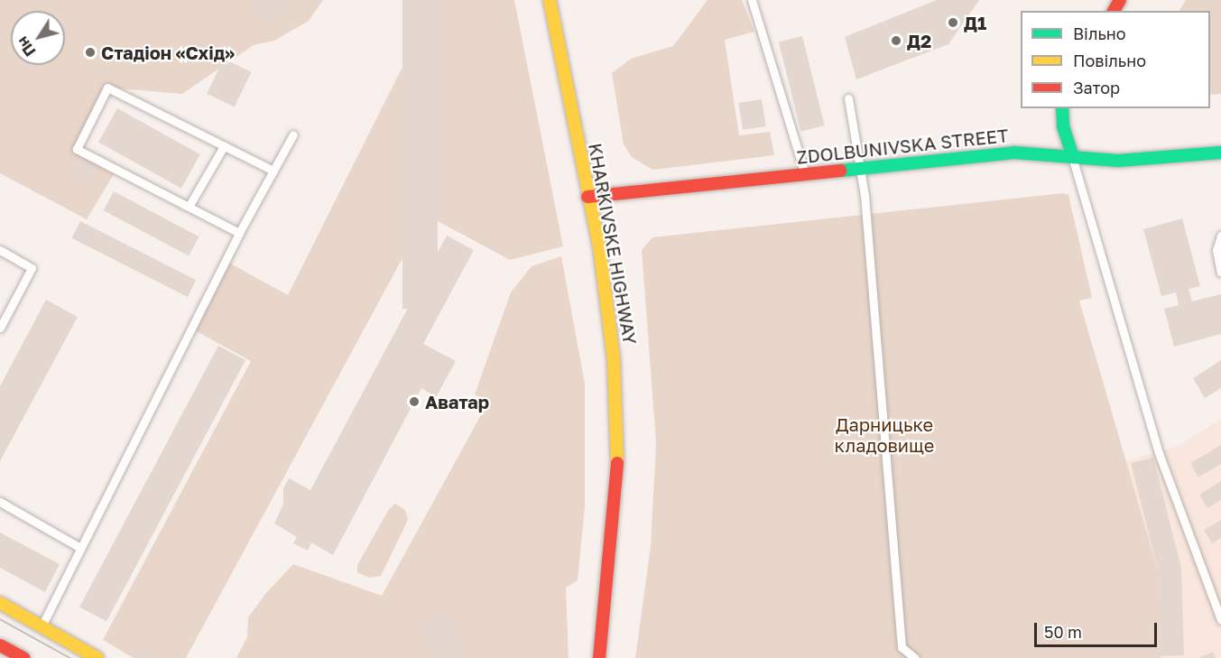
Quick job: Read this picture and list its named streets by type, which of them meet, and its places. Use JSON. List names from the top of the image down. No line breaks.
{"streets":{"main road":["ZDOLBUNIVSKA STREET","KHARKIVSKE HIGHWAY"]},"crossings":[["ZDOLBUNIVSKA STREET","KHARKIVSKE HIGHWAY"]],"parks":["Дарницьке кладовище"],"places":["Д1","Д2","Стадіон «Схід»","Аватар"],"legend":["Вільно","Повільно","Затор"],"scale_bar":"50 m","north":"bottom left"}
